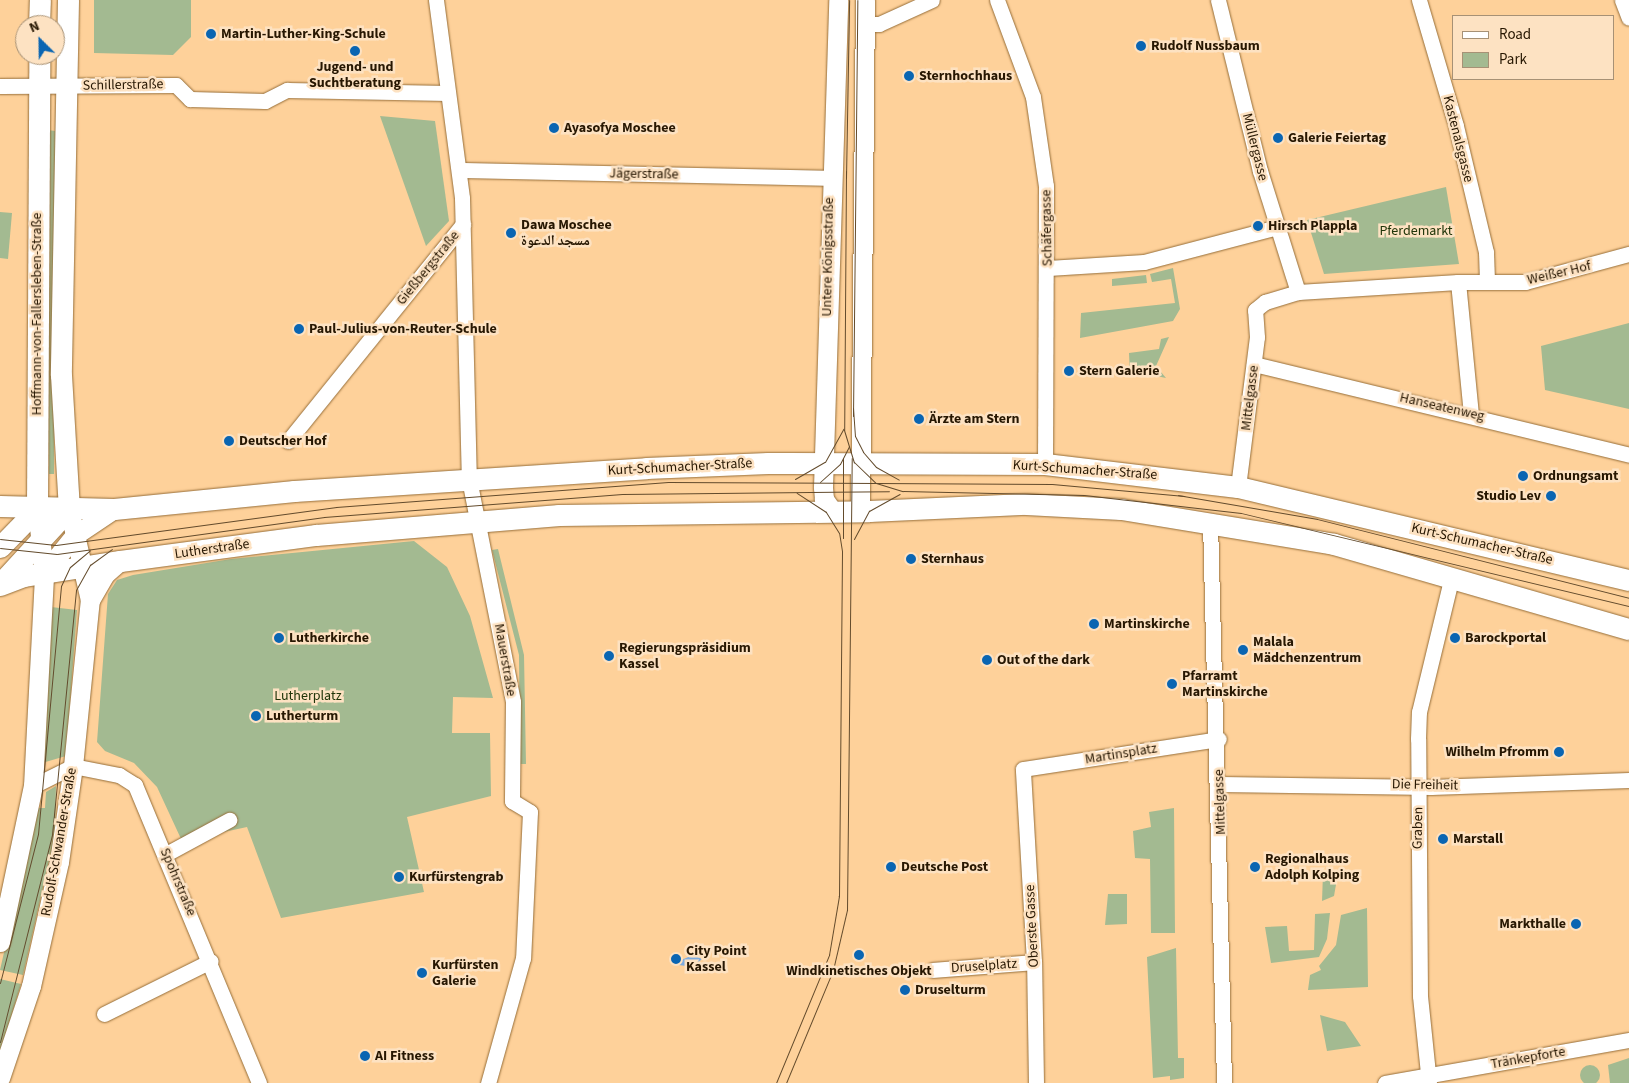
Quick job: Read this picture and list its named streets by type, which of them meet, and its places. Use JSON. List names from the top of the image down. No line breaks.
{"streets":{"main road":["Hoffmann-von-Fallersleben-Straße","Kurt-Schumacher-Straße","Lutherstraße"],"street":["Schillerstraße","Kastenalsgasse","Müllergasse","Jägerstraße","Schäfergasse","Untere Königsstraße","Gießbergstraße","Weißer Hof","Mittelgasse","Hanseatenweg","Mauerstraße","Martinsplatz","Die Freiheit","Graben","Rudolf-Schwander-Straße","Spohrstraße","Oberste Gasse","Druselplatz","Tränkepforte"]},"crossings":[["Schillerstraße","Gießbergstraße"],["Schillerstraße","Hoffmann-von-Fallersleben-Straße"],["Kastenalsgasse","Weißer Hof"],["Müllergasse","Mittelgasse"],["Jägerstraße","Untere Königsstraße"],["Jägerstraße","Gießbergstraße"],["Schäfergasse","Kurt-Schumacher-Straße"],["Untere Königsstraße","Kurt-Schumacher-Straße"],["Gießbergstraße","Mauerstraße"],["Hoffmann-von-Fallersleben-Straße","Lutherstraße"],["Hoffmann-von-Fallersleben-Straße","Rudolf-Schwander-Straße"],["Mittelgasse","Hanseatenweg"],["Mittelgasse","Kurt-Schumacher-Straße"],["Mittelgasse","Martinsplatz"],["Mittelgasse","Die Freiheit"],["Kurt-Schumacher-Straße","Mauerstraße"],["Lutherstraße","Mauerstraße"],["Lutherstraße","Rudolf-Schwander-Straße"],["Martinsplatz","Oberste Gasse"],["Die Freiheit","Graben"],["Graben","Tränkepforte"],["Rudolf-Schwander-Straße","Spohrstraße"],["Oberste Gasse","Druselplatz"]],"parks":["Pferdemarkt","Lutherplatz"],"places":["Martin-Luther-King-Schule","Rudolf Nussbaum","Jugend- und Suchtberatung","Sternhochhaus","Ayasofya Moschee","Galerie Feiertag","Hirsch Plappla","Dawa Moschee مسجد الدعوة","Paul-Julius-von-Reuter-Schule","Stern Galerie","Ärzte am Stern","Deutscher Hof","Ordnungsamt","Studio Lev","Sternhaus","Martinskirche","Lutherkirche","Barockportal","Malala Mädchenzentrum","Regierungspräsidium Kassel","Out of the dark","Pfarramt Martinskirche","Lutherturm","Wilhelm Pfromm","Marstall","Deutsche Post","Regionalhaus Adolph Kolping","Kurfürstengrab","Markthalle","Windkinetisches Objekt","City Point Kassel","Kurfürsten Galerie","Druselturm","AI Fitness"],"legend":["Road","Park"],"north":"top left"}
